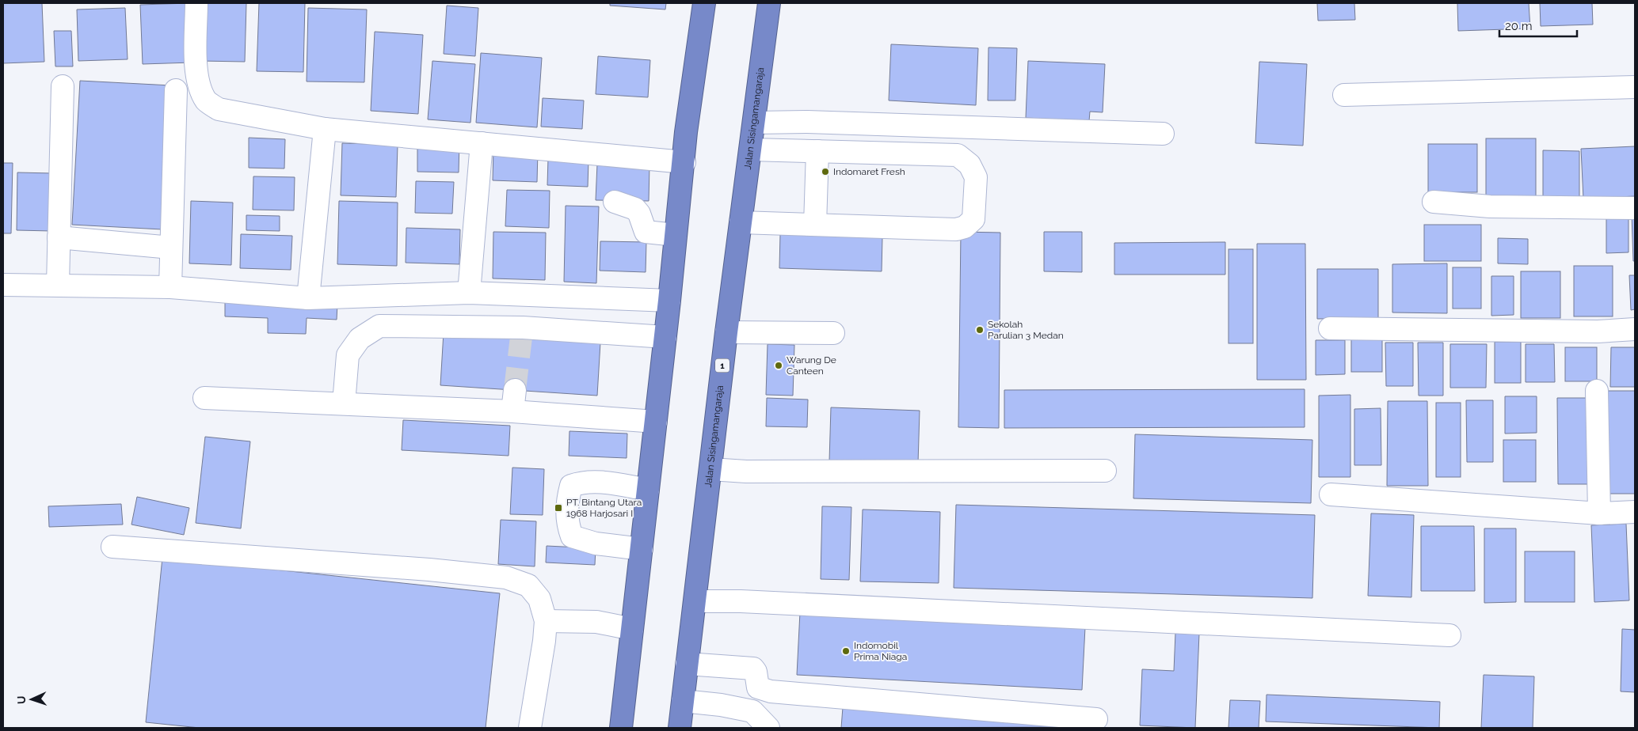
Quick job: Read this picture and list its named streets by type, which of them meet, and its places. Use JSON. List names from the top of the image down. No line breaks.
{"streets":{"highway":["Jalan Sisingamangaraja","1"]},"places":{"other":["Indomaret Fresh","Sekolah Parulian 3 Medan","Warung De Canteen","Indomobil Prima Niaga"],"transit":["PT. Bintang Utara 1968 Harjosari I"]},"scale_bar":"20 m","north":"left"}
